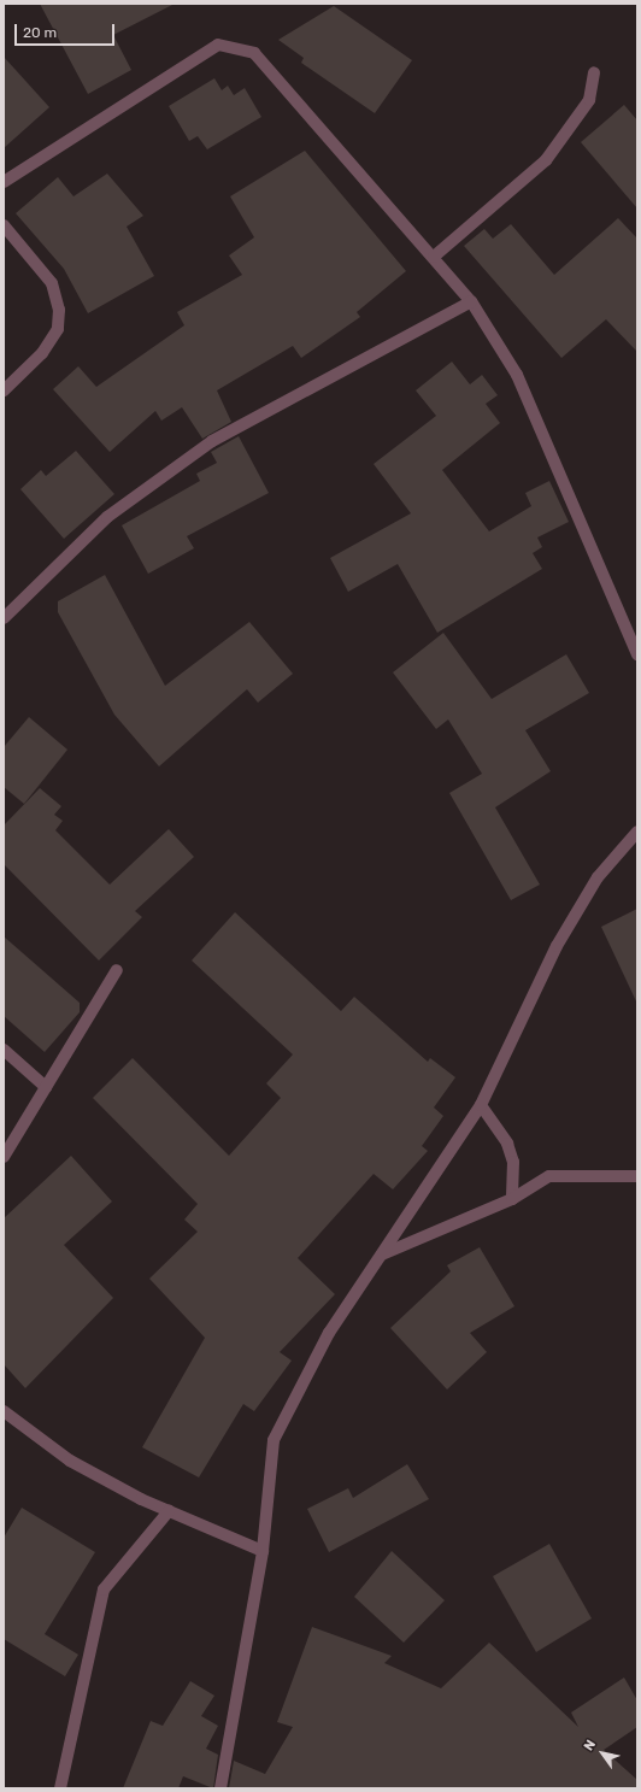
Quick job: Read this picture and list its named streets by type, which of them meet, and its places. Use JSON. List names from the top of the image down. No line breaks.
{"scale_bar":"20 m","north":"top left"}
